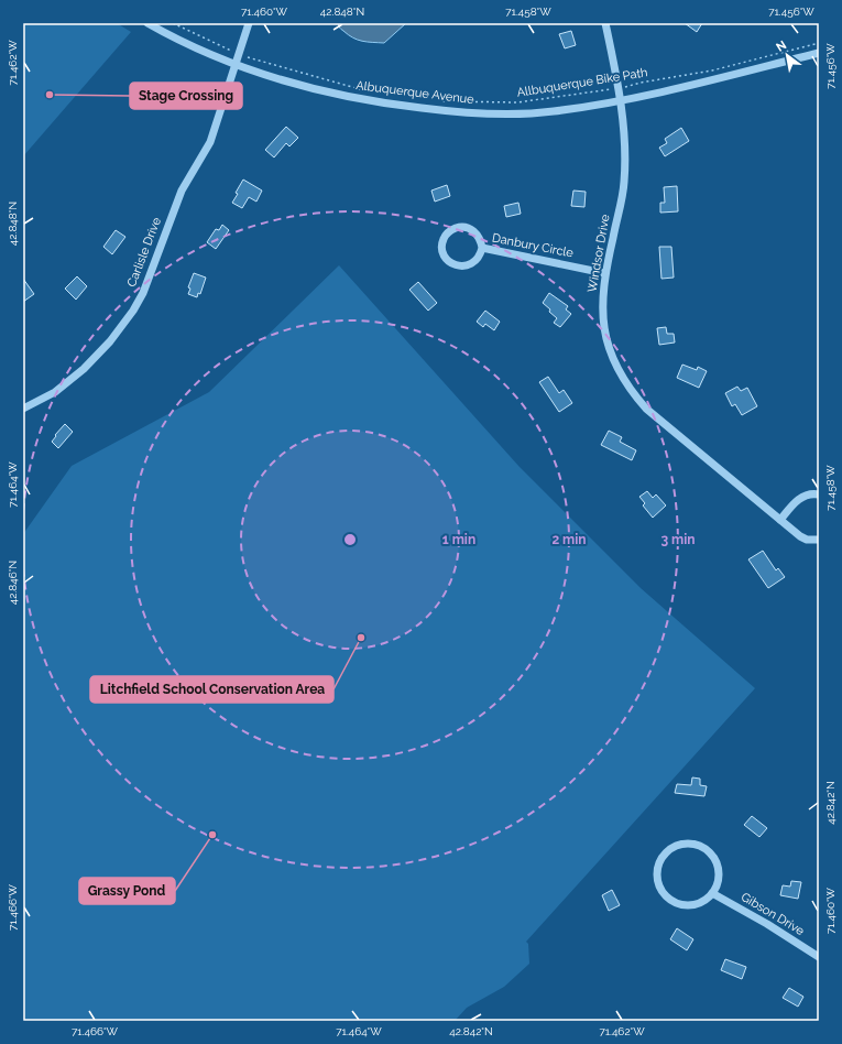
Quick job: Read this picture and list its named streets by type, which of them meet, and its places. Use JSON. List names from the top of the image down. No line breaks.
{"streets":{"street":["Albuquerque Avenue","Danbury Circle","Carlisle Drive","Windsor Drive","Gibson Drive"],"path":["Allbuquerque Bike Path"]},"crossings":[["Allbuquerque Bike Path","Windsor Drive"],["Albuquerque Avenue","Carlisle Drive"],["Albuquerque Avenue","Windsor Drive"],["Danbury Circle","Windsor Drive"]],"places":["Stage Crossing","Litchfield School Conservation Area","Grassy Pond"],"north":"top left","coordinates":["71.460°W","42.848°N","71.458°W","71.456°W","71.462°W","71.464°W","42.846°N","42.842°N","71.466°W"],"rings":["1 min","2 min","3 min"]}
